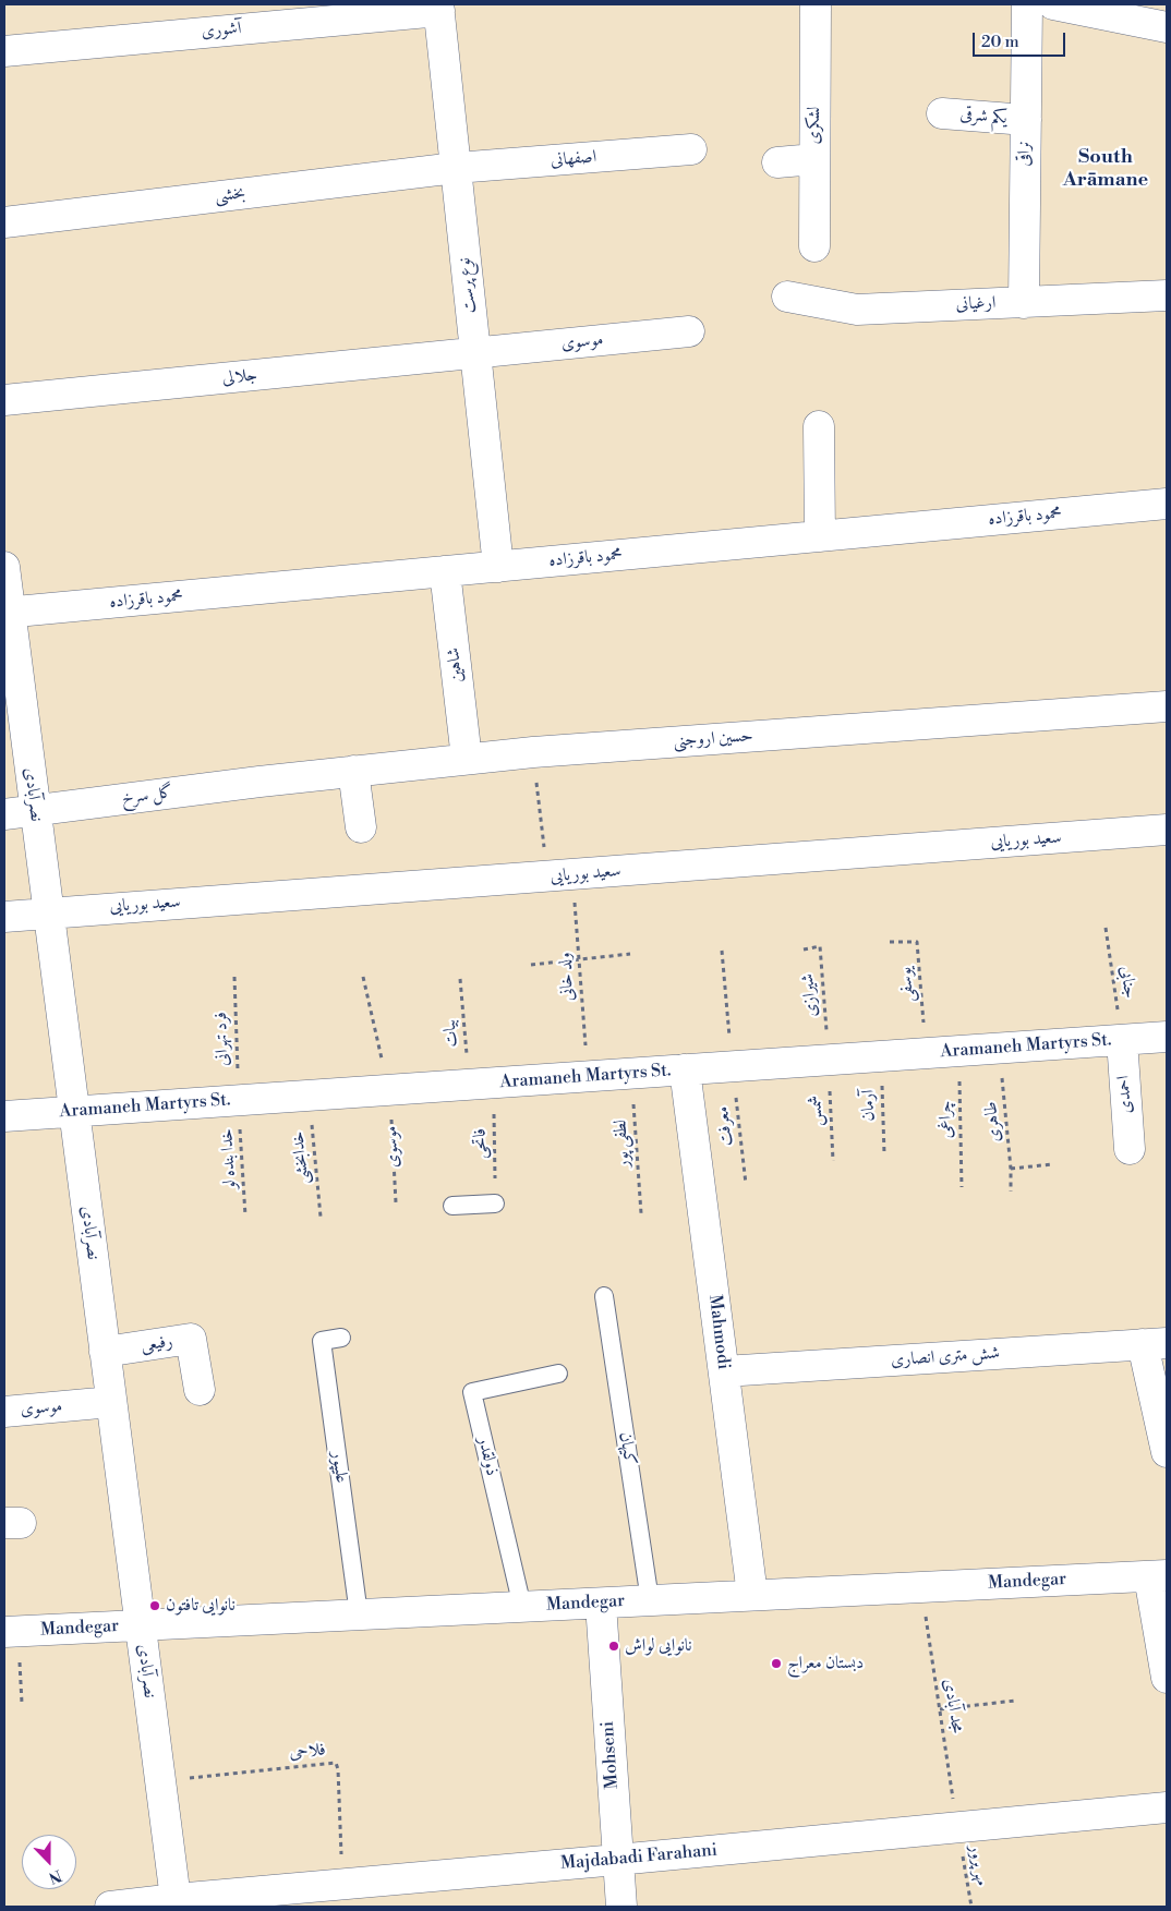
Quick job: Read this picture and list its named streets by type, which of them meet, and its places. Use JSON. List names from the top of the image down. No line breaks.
{"streets":{"street":["آشوری","یکم شرقی","لشکری","نراقی","اصفهانی","بخشی","نوع پرست","ارغیانی","موسوی","جلالی","محمود باقرزاده","شاهین","حسین اروجنی","نصرآبادی","گل سرخ","سعید بوریایی","Aramaneh Martyrs St.","احمدی","Mahmodi","رفیعی","شش متری انصاری","Mandegar","Mohseni","Majdabadi Farahani"],"lane":["کیهان","ذولقدر","علیپور"],"path":["ولد خانی","جنابی","یوسفی","شیرازی","بیات","فرد تهرانی","آرمان","شمس","چراغی","طاهری","معرفت","فاتحی","لطفی پور","خدابخشی","خدا بنده لو","مجد آبادی","فلاحی","مهر پرور"]},"crossings":[["آشوری","نوع پرست"],["یکم شرقی","نراقی"],["نراقی","ارغیانی"],["اصفهانی","بخشی"],["اصفهانی","نوع پرست"],["بخشی","نوع پرست"],["نوع پرست","موسوی"],["نوع پرست","جلالی"],["نوع پرست","محمود باقرزاده"],["موسوی","جلالی"],["موسوی","نصرآبادی"],["موسوی","Aramaneh Martyrs St."],["محمود باقرزاده","شاهین"],["محمود باقرزاده","نصرآبادی"],["شاهین","حسین اروجنی"],["حسین اروجنی","گل سرخ"],["حسین اروجنی","ولد خانی"],["نصرآبادی","گل سرخ"],["نصرآبادی","سعید بوریایی"],["نصرآبادی","Aramaneh Martyrs St."],["نصرآبادی","رفیعی"],["نصرآبادی","Mandegar"],["نصرآبادی","فلاحی"],["نصرآبادی","Majdabadi Farahani"],["سعید بوریایی","ولد خانی"],["ولد خانی","Aramaneh Martyrs St."],["جنابی","Aramaneh Martyrs St."],["جنابی","احمدی"],["یوسفی","Aramaneh Martyrs St."],["شیرازی","Aramaneh Martyrs St."],["شیرازی","شمس"],["بیات","Aramaneh Martyrs St."],["بیات","فاتحی"],["فرد تهرانی","Aramaneh Martyrs St."],["فرد تهرانی","خدا بنده لو"],["Aramaneh Martyrs St.","احمدی"],["Aramaneh Martyrs St.","آرمان"],["Aramaneh Martyrs St.","شمس"],["Aramaneh Martyrs St.","چراغی"],["Aramaneh Martyrs St.","طاهری"],["Aramaneh Martyrs St.","معرفت"],["Aramaneh Martyrs St.","فاتحی"],["Aramaneh Martyrs St.","لطفی پور"],["Aramaneh Martyrs St.","خدابخشی"],["Aramaneh Martyrs St.","خدا بنده لو"],["Aramaneh Martyrs St.","Mahmodi"],["Mahmodi","شش متری انصاری"],["Mahmodi","Mandegar"],["کیهان","Mandegar"],["ذولقدر","Mandegar"],["علیپور","Mandegar"],["Mandegar","مجد آبادی"],["Mandegar","Mohseni"],["مجد آبادی","Majdabadi Farahani"],["مجد آبادی","مهر پرور"],["فلاحی","Majdabadi Farahani"],["Mohseni","Majdabadi Farahani"],["Majdabadi Farahani","مهر پرور"]],"districts":["South Arāmane"],"places":["نانوایی تافتون","نانوایی لواش","دبستان معراج"],"scale_bar":"20 m","north":"bottom"}
